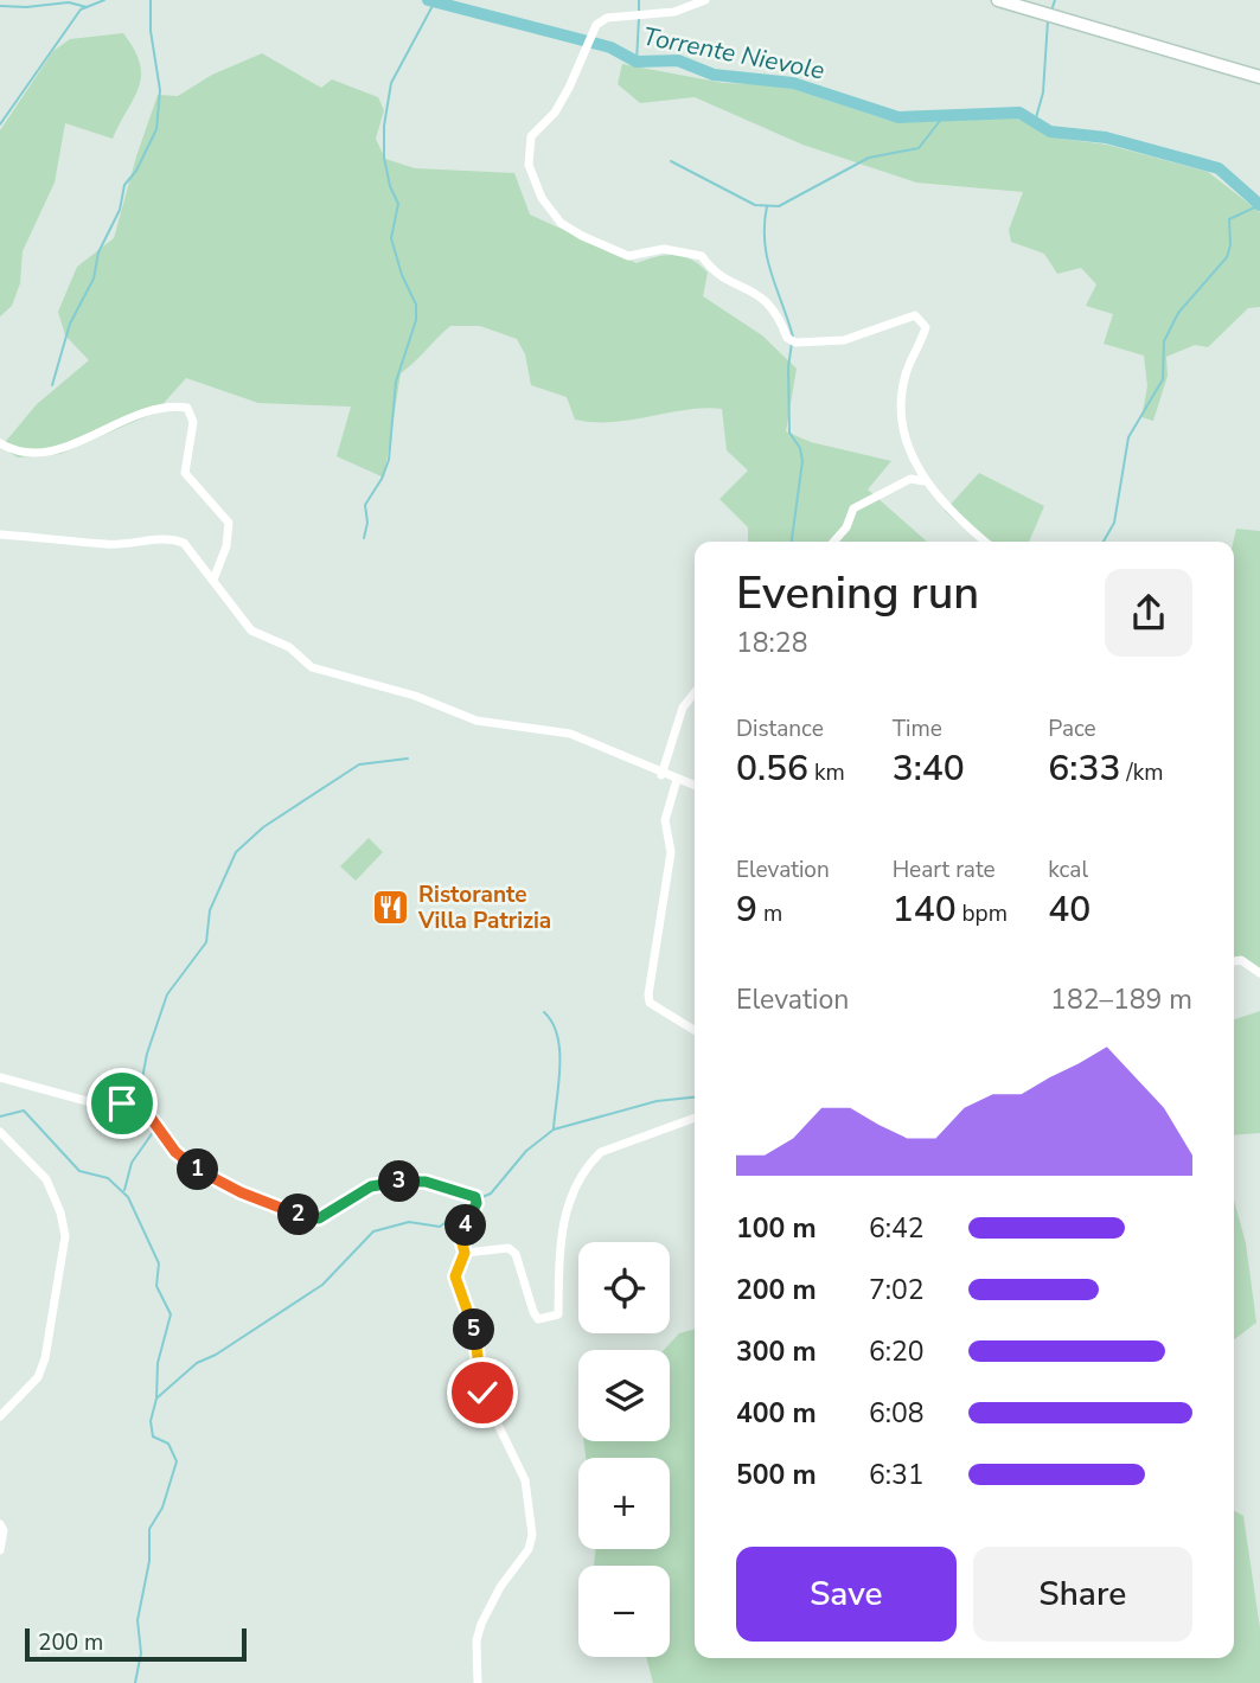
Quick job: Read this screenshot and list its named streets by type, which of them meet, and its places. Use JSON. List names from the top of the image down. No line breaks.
{"water":["Torrente Nievole"],"places":{"restaurant":["Ristorante Villa Patrizia"]},"scale_bar":"200 m","page":{"heading":["Evening run","18:28"],"stats":[["Distance","0.56 km"],["Time","3:40"],["Pace","6:33 /km"],["Elevation","9 m"],["Heart rate","140 bpm"],["kcal","40"]],"chart":["Elevation","182–189 m"],"pins":["1","3","2","4","5"],"list":[{"name":"100 m","note":"6:42"},{"name":"200 m","note":"7:02"},{"name":"300 m","note":"6:20"},{"name":"400 m","note":"6:08"},{"name":"500 m","note":"6:31"}],"map_buttons":["+","−"],"buttons":["Save","Share"],"scale":"200 m"}}
